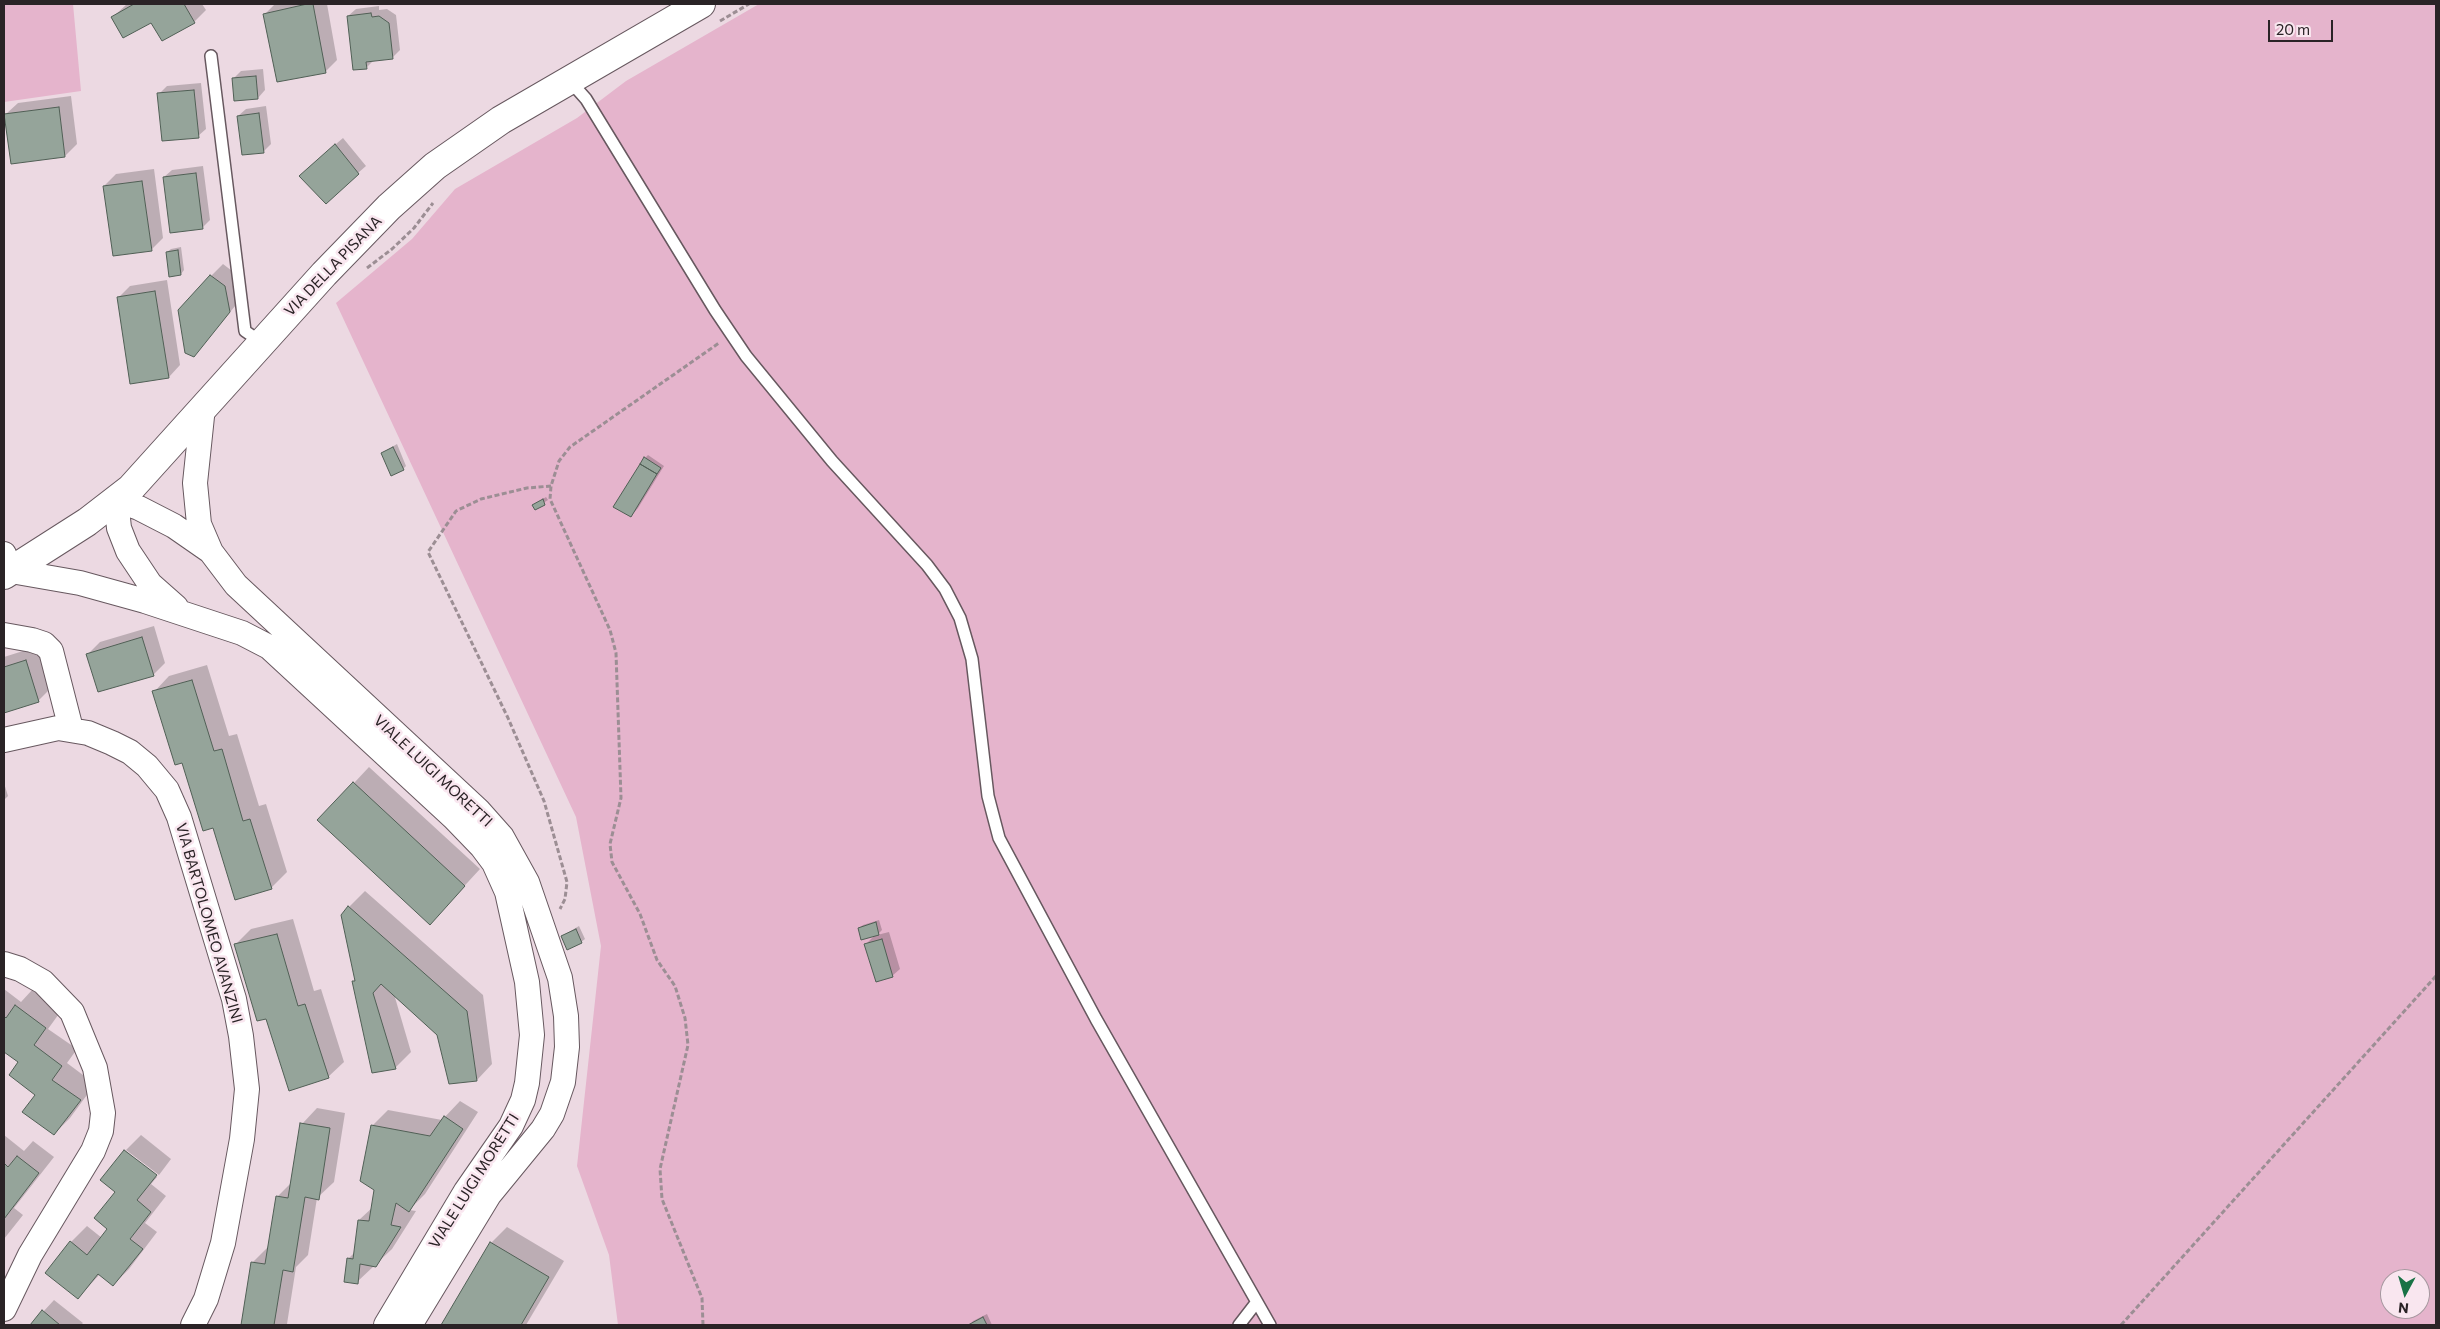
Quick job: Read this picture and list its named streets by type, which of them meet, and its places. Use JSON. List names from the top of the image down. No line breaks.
{"streets":{"main road":["VIA DELLA PISANA"],"street":["VIALE LUIGI MORETTI","VIA BARTOLOMEO AVANZINI"]},"crossings":[["VIA DELLA PISANA","VIALE LUIGI MORETTI"]],"scale_bar":"20 m","north":"bottom"}
